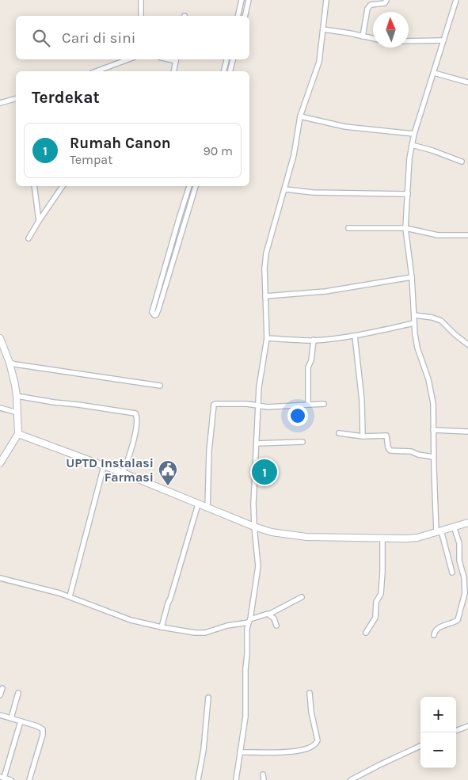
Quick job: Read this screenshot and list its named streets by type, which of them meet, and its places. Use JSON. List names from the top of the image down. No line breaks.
{"places":{"public building":["UPTD Instalasi Farmasi"]},"north":"top","page":{"search":"Cari di sini","heading":"Terdekat","list":[{"mark":"1","name":"Rumah Canon","note":"Tempat","value":"90 m"}],"pins":"1","map_buttons":["+","−"]}}
